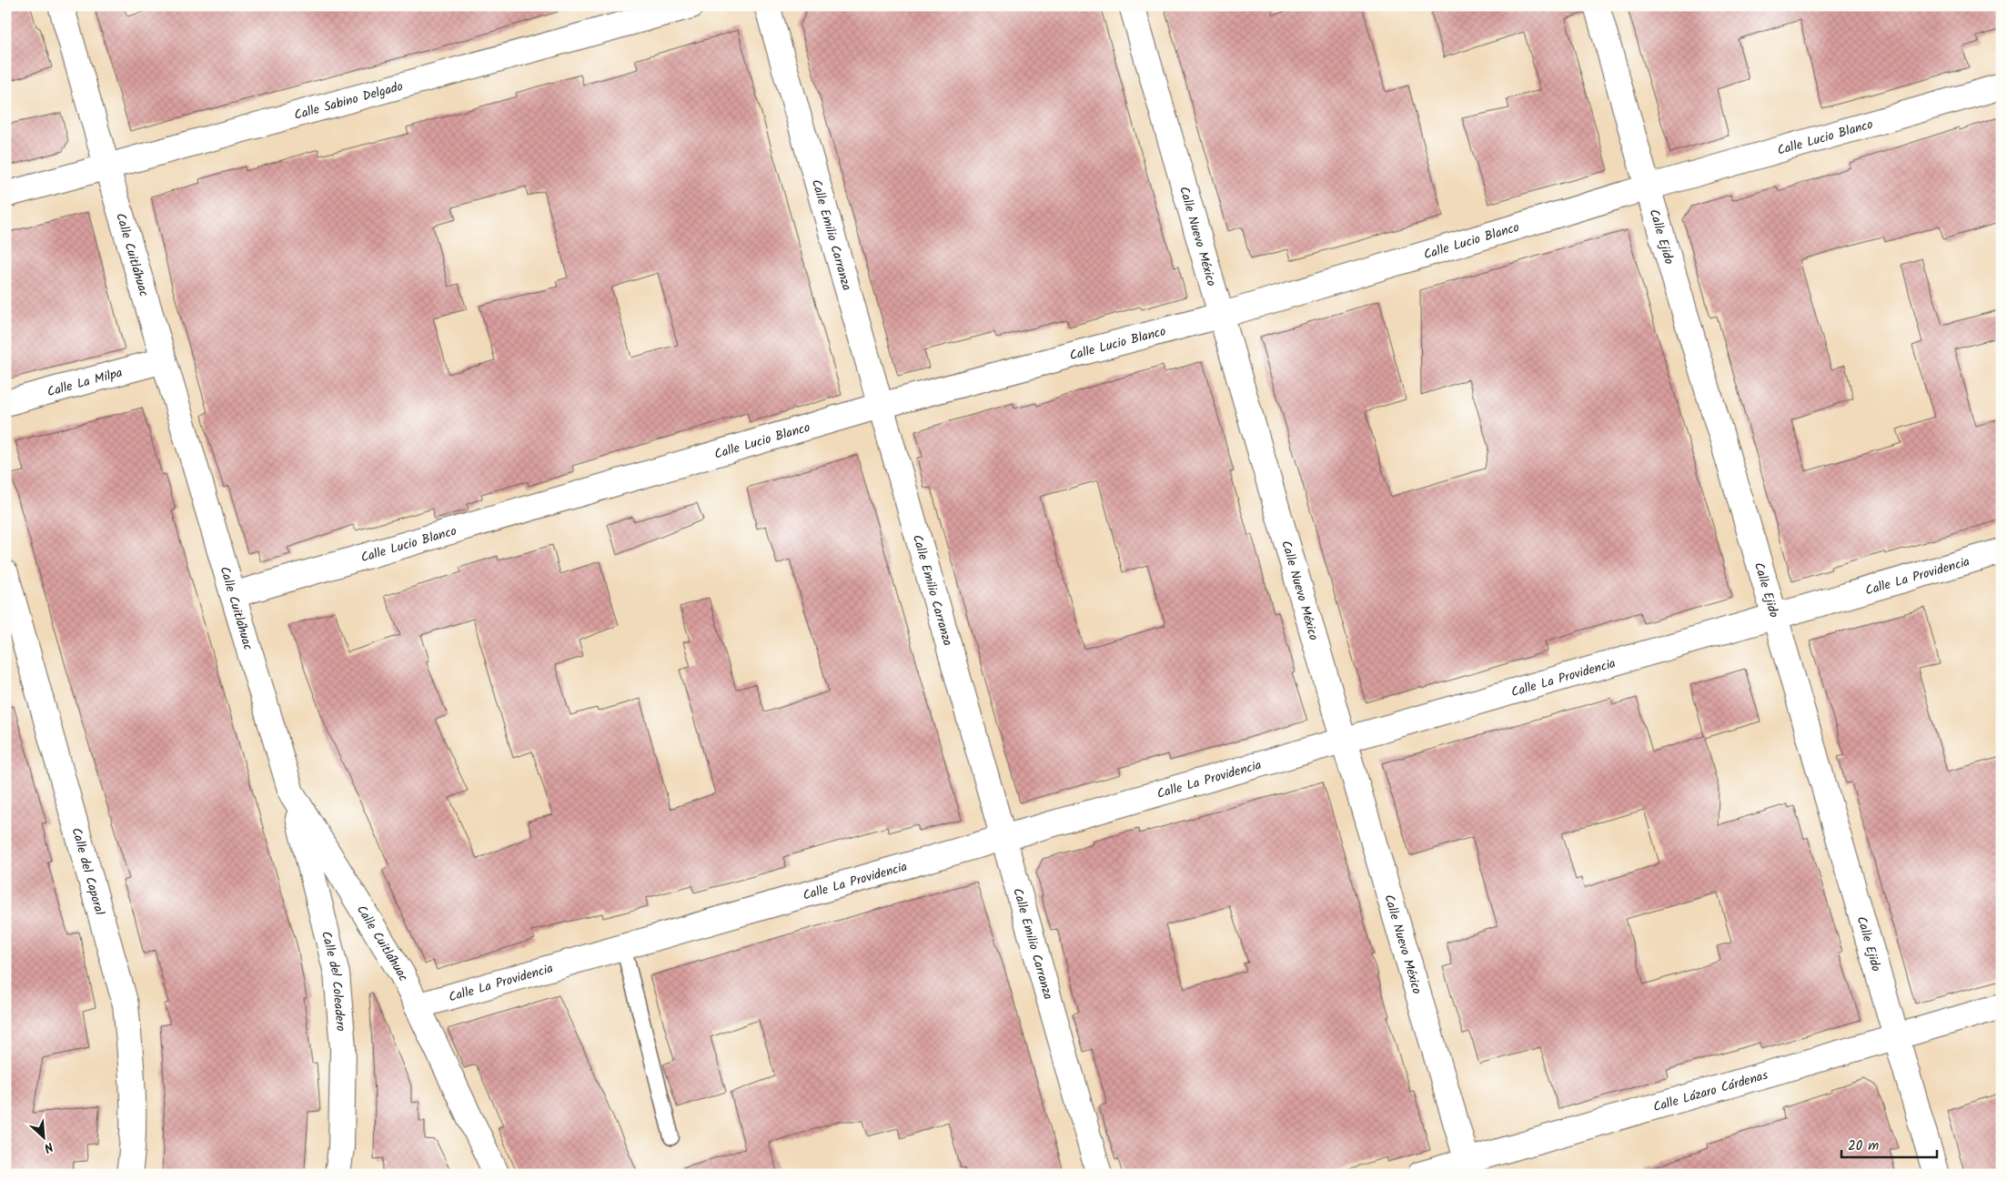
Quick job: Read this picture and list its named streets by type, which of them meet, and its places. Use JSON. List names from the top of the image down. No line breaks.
{"streets":{"street":["Calle Sabino Delgado","Calle Lucio Blanco","Calle Emilio Carranza","Calle Nuevo México","Calle Ejido","Calle Cuitláhuac","Calle La Milpa","Calle La Providencia","Calle del Caporal","Calle del Coleadero","Calle Lázaro Cárdenas"]},"crossings":[["Calle Sabino Delgado","Calle Cuitláhuac"],["Calle Lucio Blanco","Calle Emilio Carranza"],["Calle Lucio Blanco","Calle Nuevo México"],["Calle Lucio Blanco","Calle Ejido"],["Calle Lucio Blanco","Calle Cuitláhuac"],["Calle Emilio Carranza","Calle La Providencia"],["Calle Nuevo México","Calle La Providencia"],["Calle Nuevo México","Calle Lázaro Cárdenas"],["Calle Ejido","Calle La Providencia"],["Calle Ejido","Calle Lázaro Cárdenas"],["Calle Cuitláhuac","Calle La Milpa"],["Calle Cuitláhuac","Calle La Providencia"],["Calle Cuitláhuac","Calle del Coleadero"]],"scale_bar":"20 m","north":"bottom right"}
